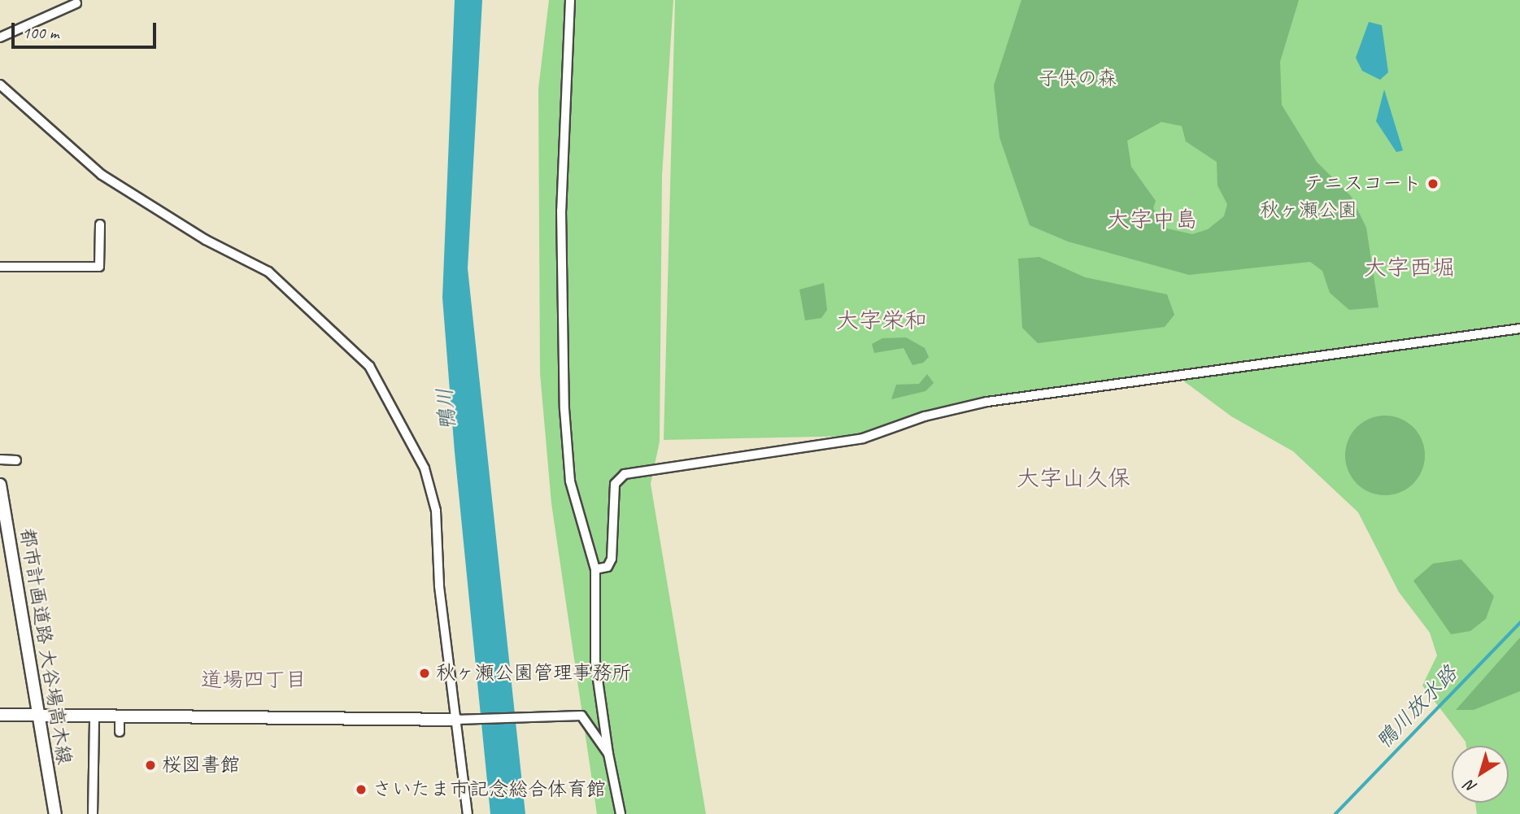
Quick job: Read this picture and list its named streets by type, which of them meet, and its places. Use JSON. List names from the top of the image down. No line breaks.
{"streets":{"street":["都市計画道路 大谷場高木線"]},"districts":["大字中島","大字西堀","大字栄和","大字山久保","道場四丁目"],"water":["鴨川","鴨川放水路"],"parks":["子供の森","秋ヶ瀬公園"],"places":["テニスコート","秋ヶ瀬公園管理事務所","桜図書館","さいたま市記念総合体育館"],"scale_bar":"100 m","north":"bottom left"}
